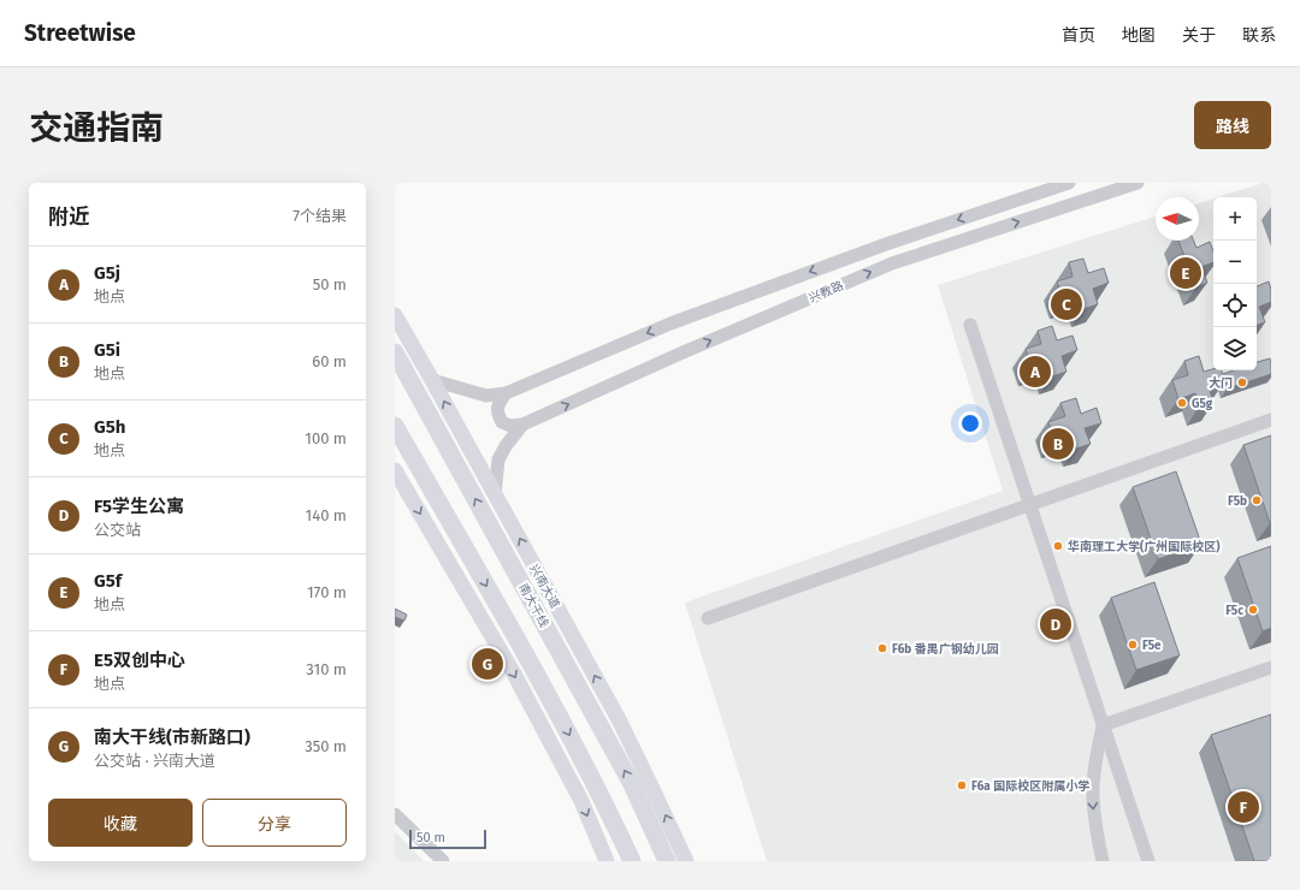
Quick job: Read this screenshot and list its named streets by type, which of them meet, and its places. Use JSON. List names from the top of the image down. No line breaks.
{"streets":{"highway":["南大干线"],"main road":["兴南大道"],"street":["兴教路"]},"places":["大门","G5g","F5b","华南理工大学(广州国际校区)","F5c","F5e","F6b 番禺广钢幼儿园","F6a 国际校区附属小学"],"scale_bar":"50 m","north":"left","page":{"header":"Streetwise","nav":["首页","地图","关于","联系"],"title":"交通指南","buttons":["路线",["收藏","分享"]],"heading":["附近","7个结果"],"map_buttons":["+","−"],"list":[{"mark":"A","name":"G5j","note":"地点","value":"50 m"},{"mark":"B","name":"G5i","note":"地点","value":"60 m"},{"mark":"C","name":"G5h","note":"地点","value":"100 m"},{"mark":"D","name":"F5学生公寓","note":"公交站","value":"140 m"},{"mark":"E","name":"G5f","note":"地点","value":"170 m"},{"mark":"F","name":"E5双创中心","note":"地点","value":"310 m"},{"mark":"G","name":"南大干线(市新路口)","note":"公交站 · 兴南大道","value":"350 m"}],"pins":["E","C","A","B","D","G","F"],"scale":"50 m"}}
